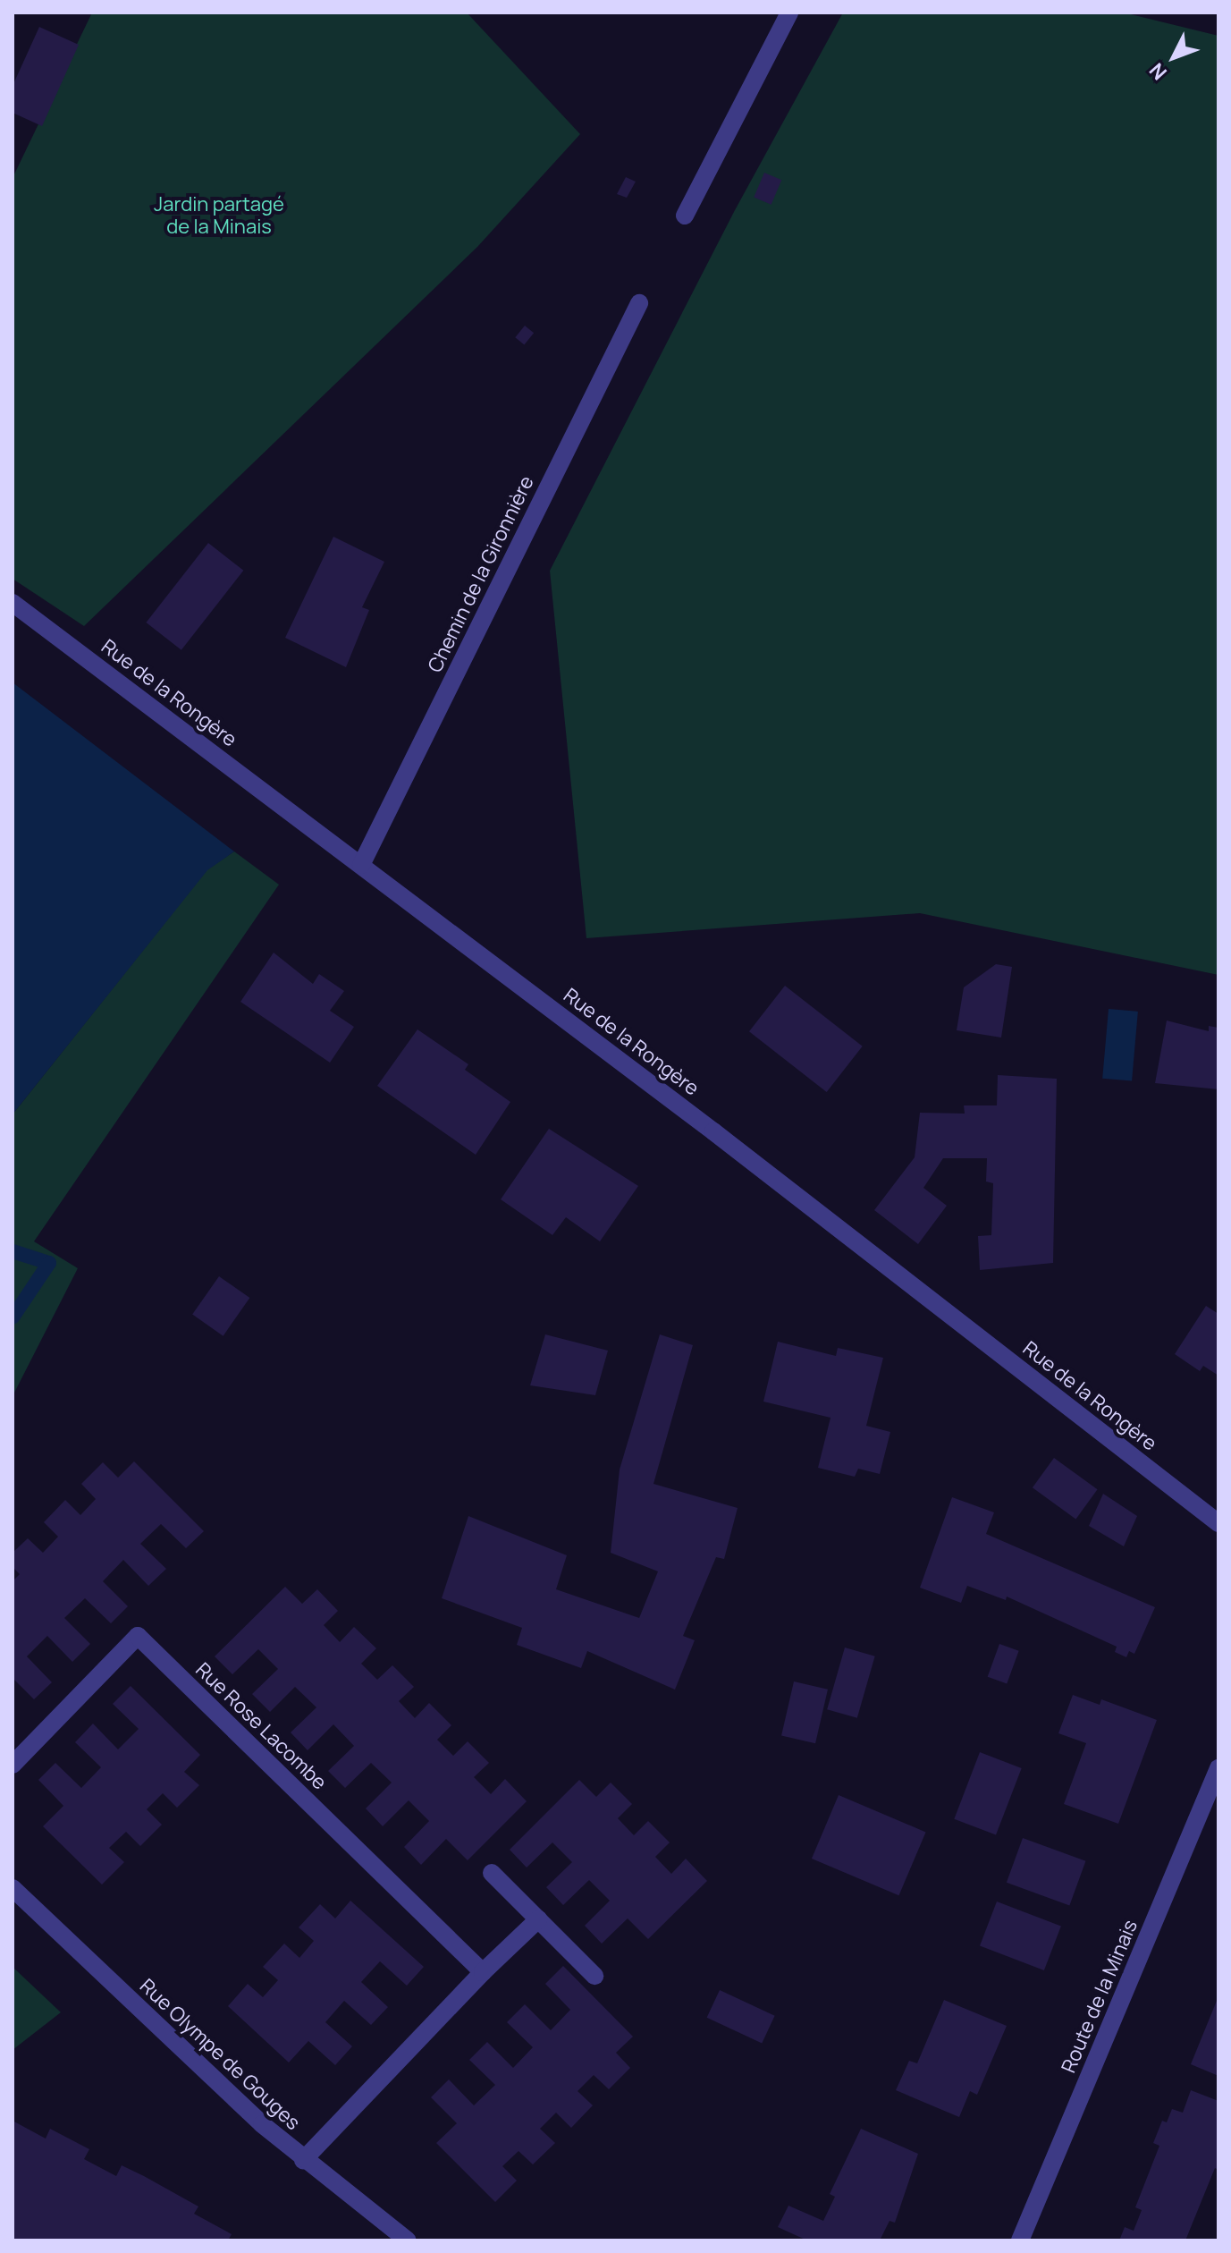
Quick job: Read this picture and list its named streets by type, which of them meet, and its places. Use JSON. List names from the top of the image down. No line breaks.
{"streets":{"street":["Chemin de la Gironnière","Rue de la Rongère","Rue Rose Lacombe","Route de la Minais","Rue Olympe de Gouges"]},"crossings":[["Chemin de la Gironnière","Rue de la Rongère"]],"parks":["Jardin partagé de la Minais"],"north":"bottom left"}
